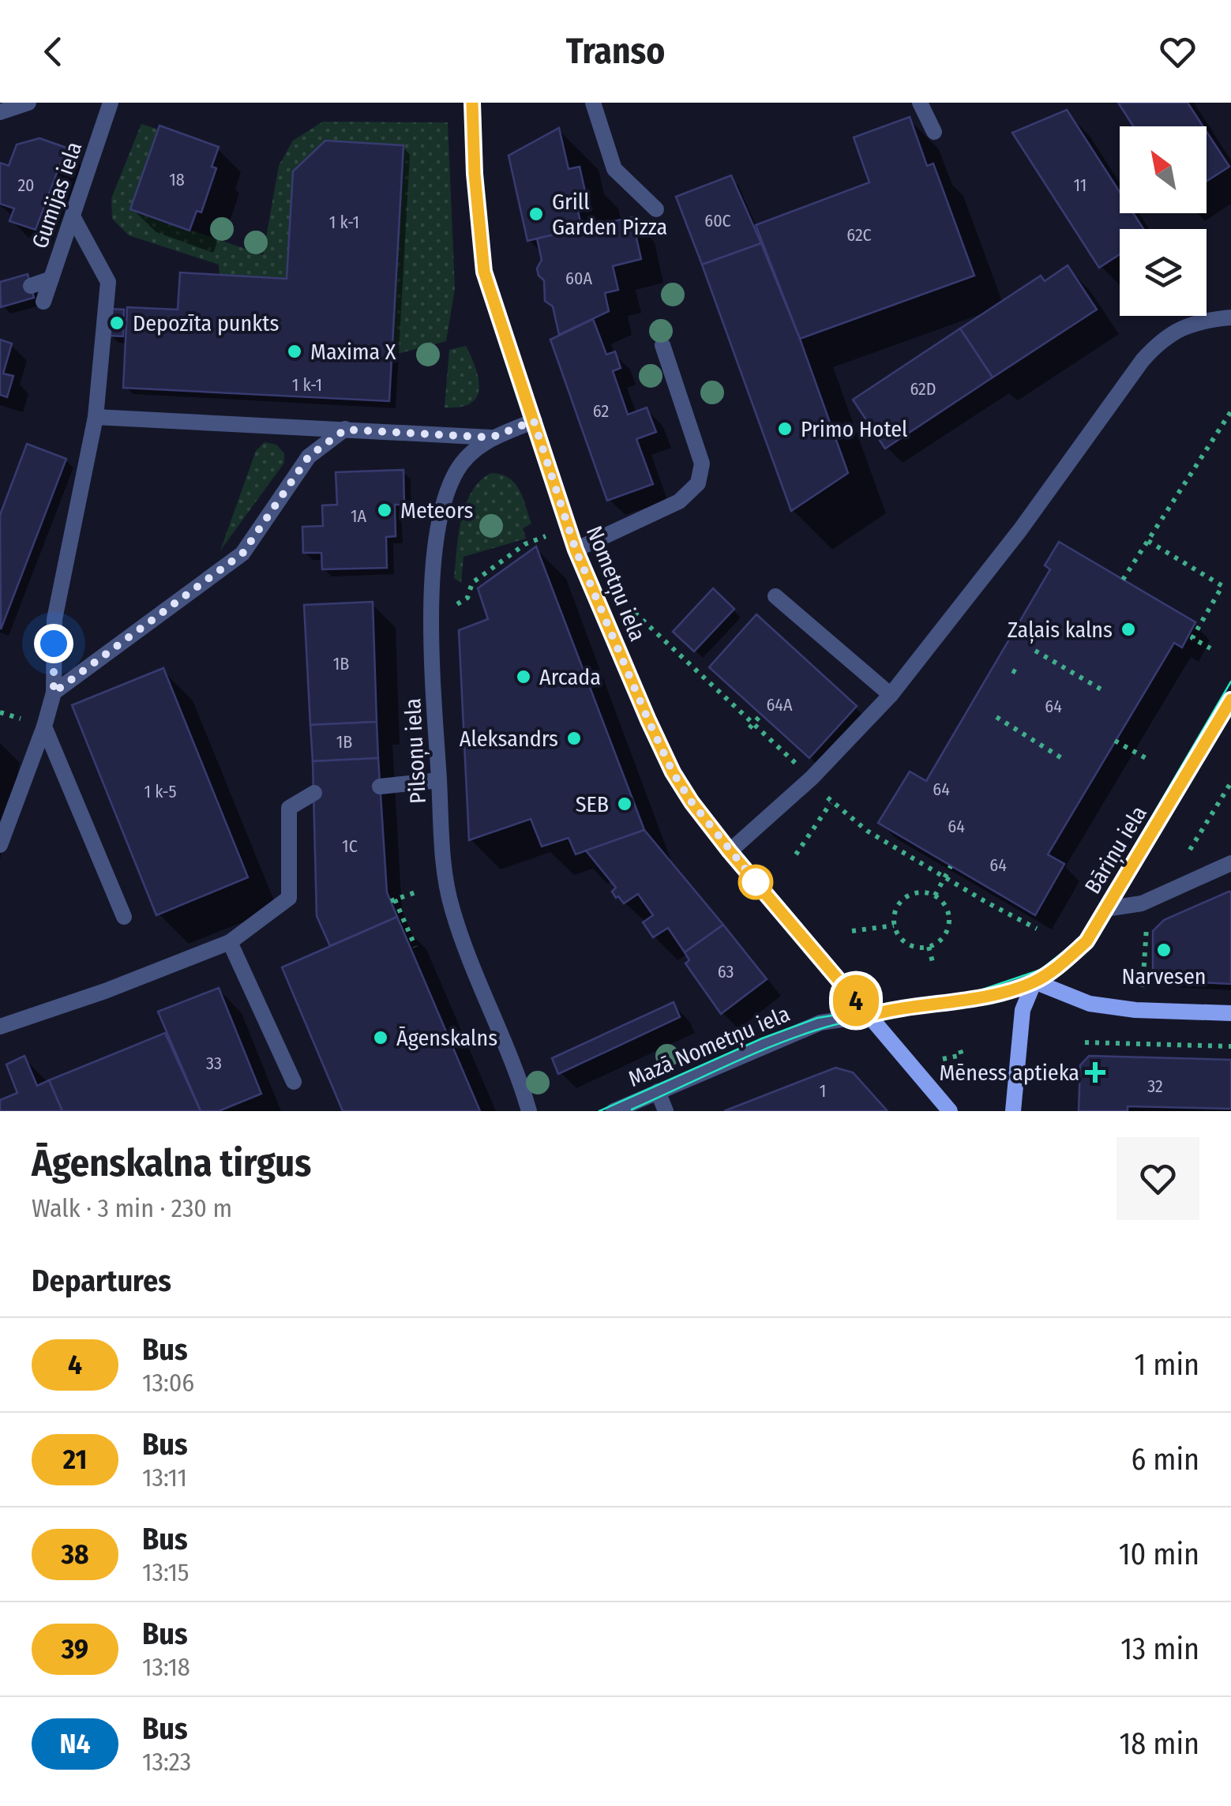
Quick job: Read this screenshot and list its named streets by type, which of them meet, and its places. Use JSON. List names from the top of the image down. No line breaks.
{"streets":{"street":["Gumijas iela","Nometņu iela","Pilsoņu iela","Bāriņu iela","Mazā Nometņu iela"]},"crossings":[["Nometņu iela","Pilsoņu iela"],["Nometņu iela","Bāriņu iela"],["Nometņu iela","Mazā Nometņu iela"],["Bāriņu iela","Mazā Nometņu iela"]],"places":{"other":["Grill Garden Pizza","Depozīta punkts","Maxima X","Primo Hotel","Meteors","Zaļais kalns","Arcada","Aleksandrs","SEB","Narvesen","Āgenskalns"],"health":["Mēness aptieka"]},"lines":["bus line 4"],"house_numbers":["18","20","11","60C","1 k-1","62C","60A","1 k-1","62D","62","1A","1B","64A","64","1B","64","1 k-5","64","1C","64","63","33","32","1"],"north":"top left","page":{"header":"Transo","on_map":"4","heading":[["Āgenskalna tirgus","Walk · 3 min · 230 m"],"Departures"],"list":[{"mark":"4","name":"Bus","note":"13:06","value":"1 min"},{"mark":"21","name":"Bus","note":"13:11","value":"6 min"},{"mark":"38","name":"Bus","note":"13:15","value":"10 min"},{"mark":"39","name":"Bus","note":"13:18","value":"13 min"},{"mark":"N4","name":"Bus","note":"13:23","value":"18 min"}]}}
